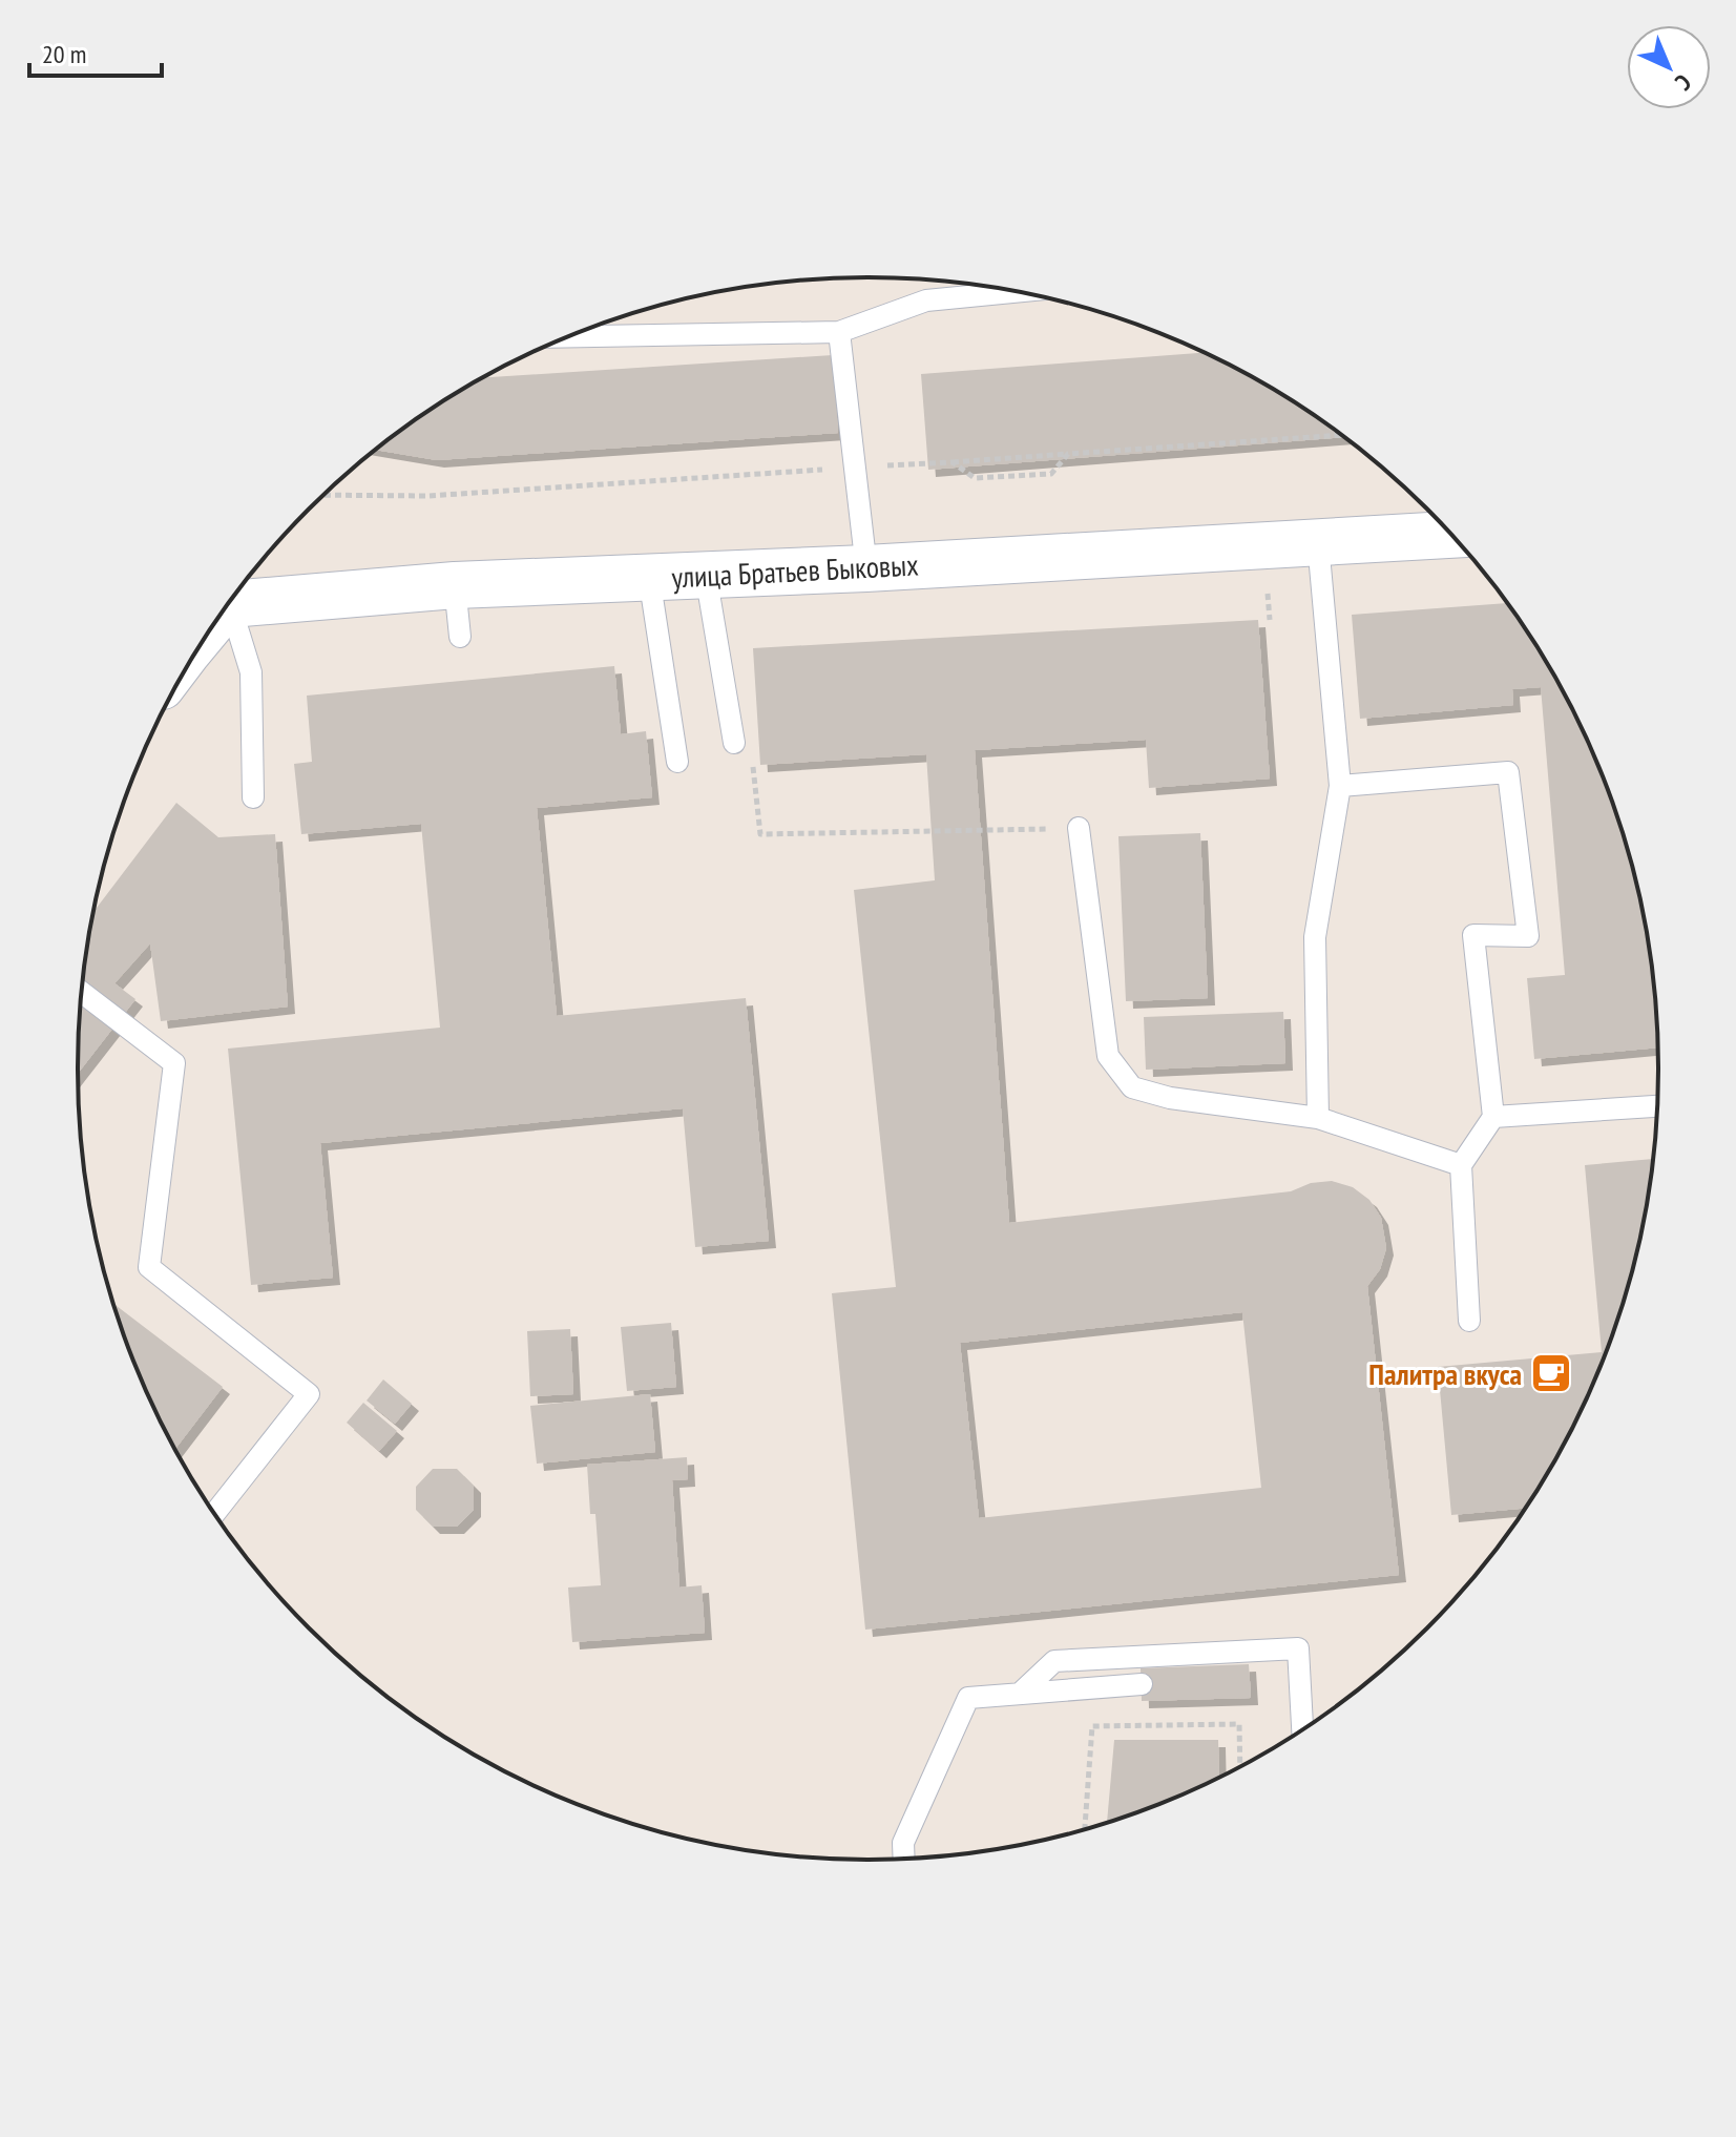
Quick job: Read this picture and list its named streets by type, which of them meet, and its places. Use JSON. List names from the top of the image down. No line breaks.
{"streets":{"street":["улица Братьев Быковых"]},"places":{"cafe":["Палитра вкуса"]},"scale_bar":"20 m","north":"bottom right"}
